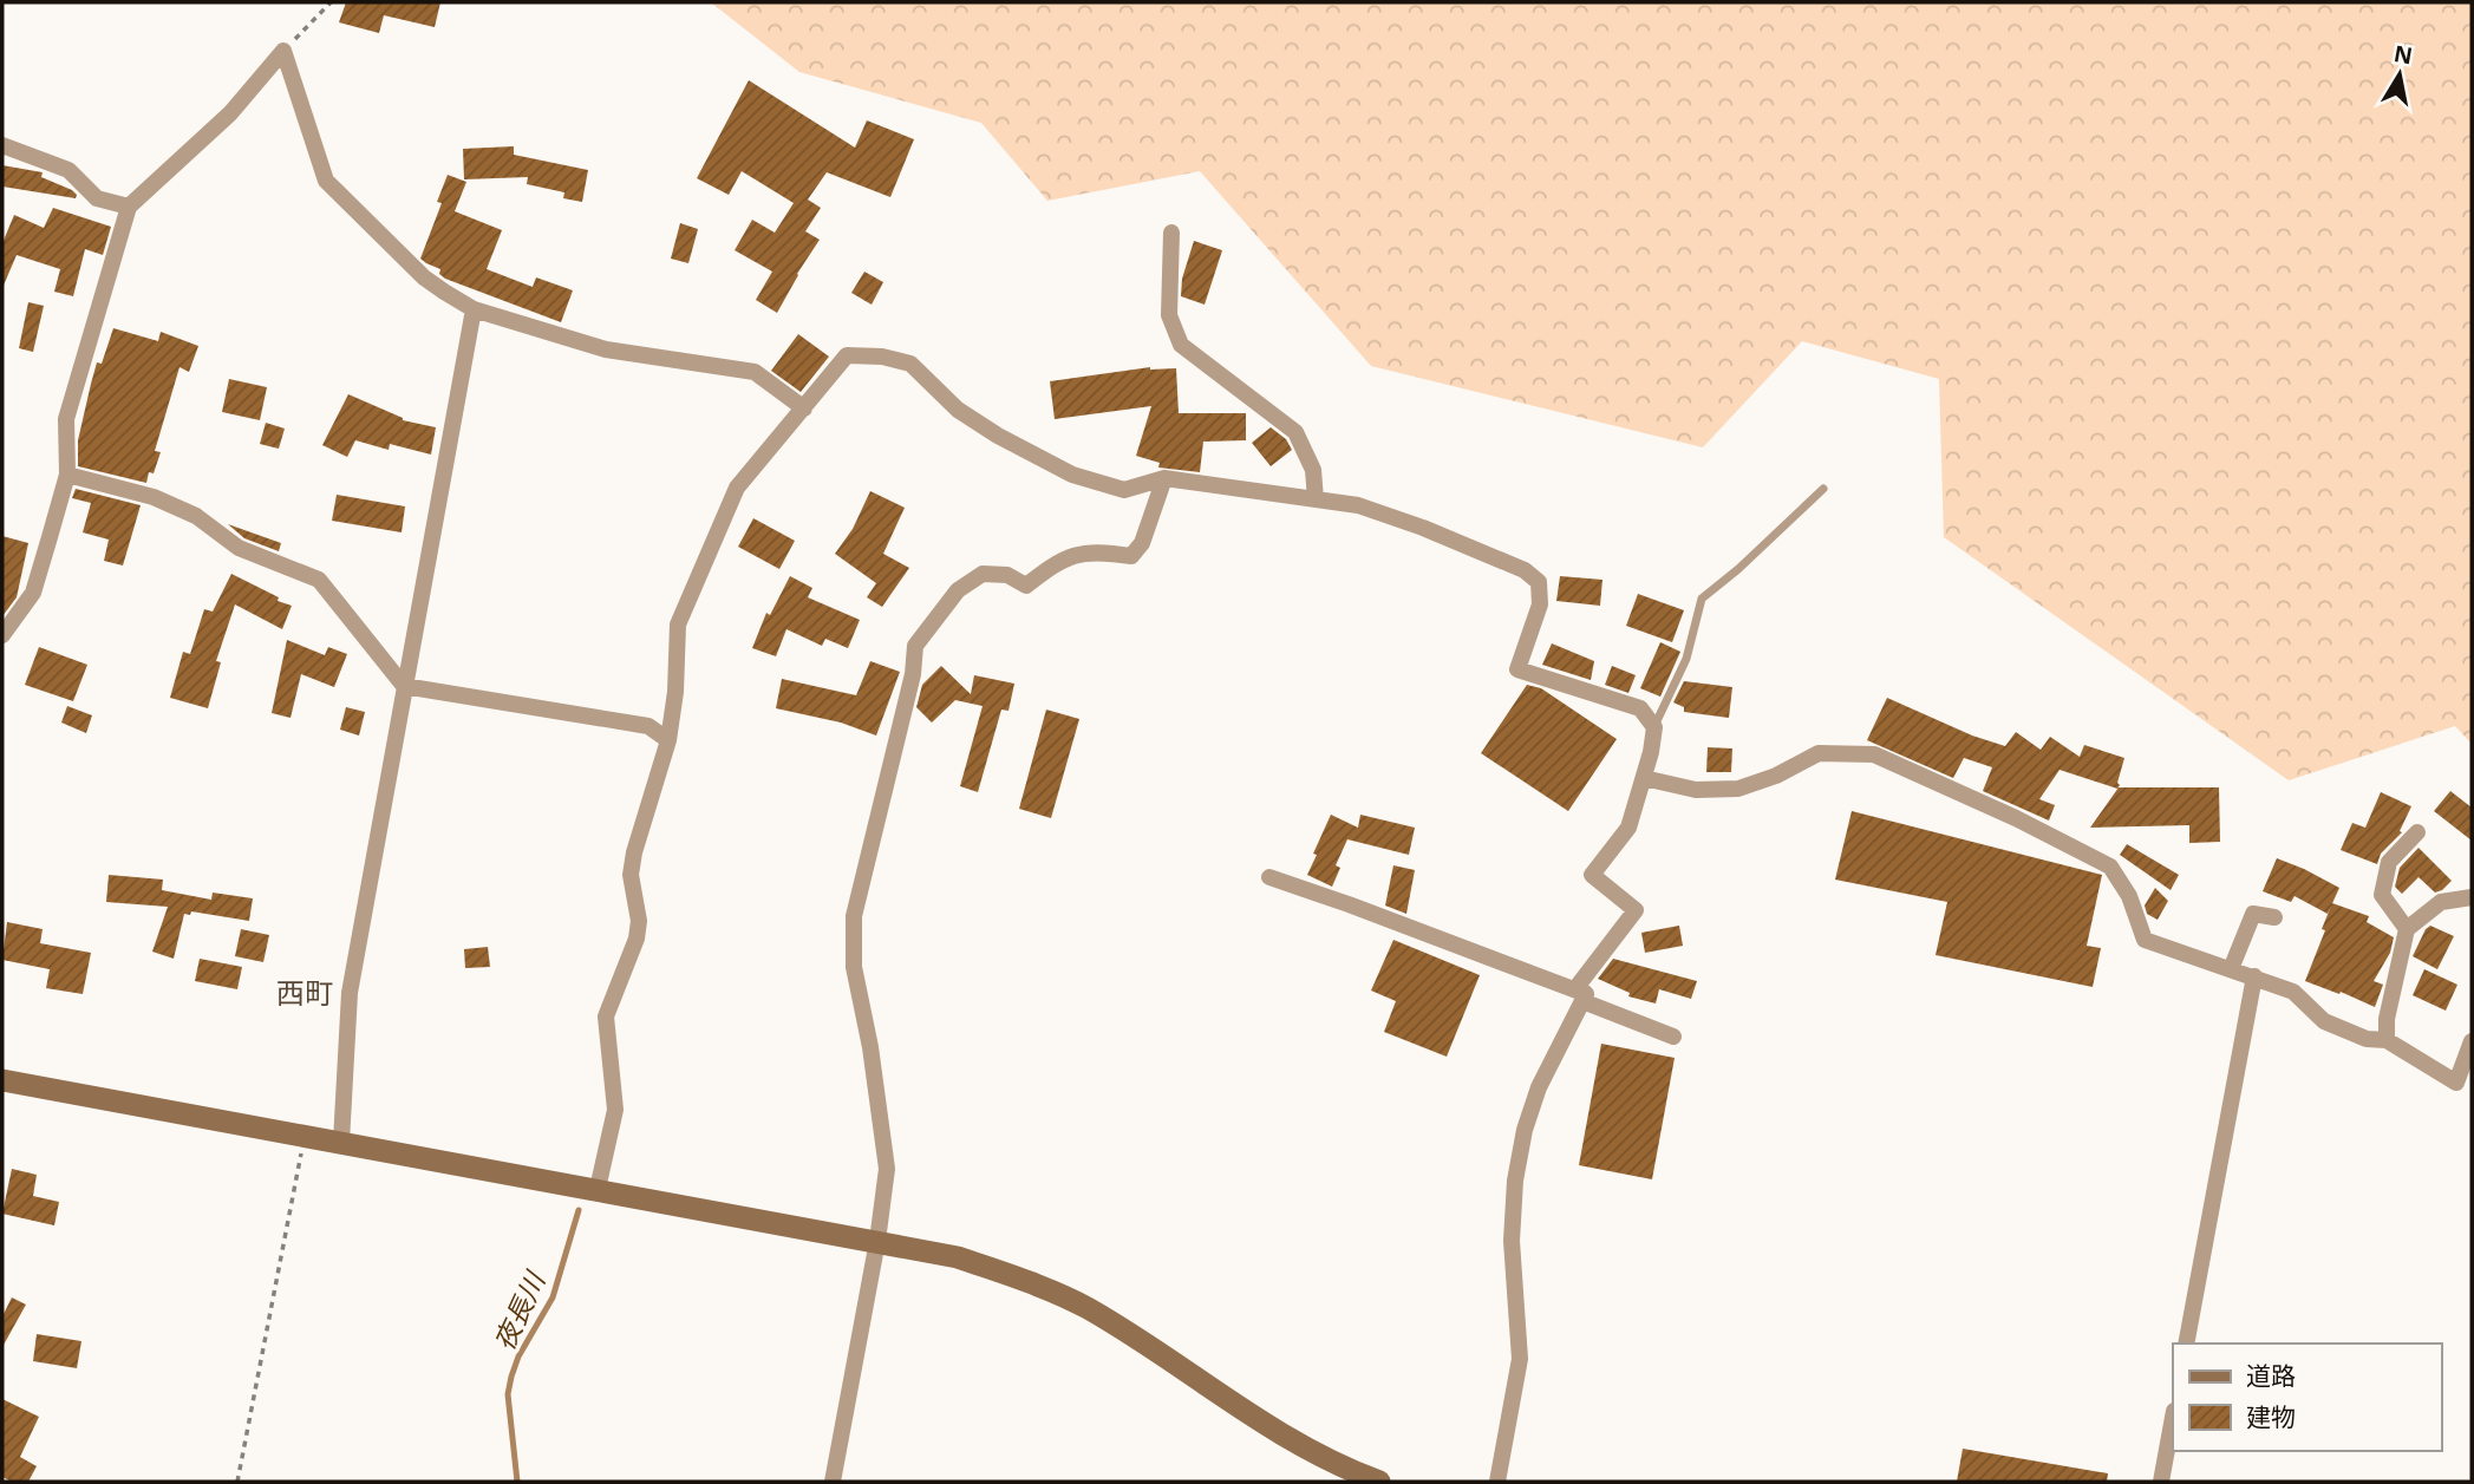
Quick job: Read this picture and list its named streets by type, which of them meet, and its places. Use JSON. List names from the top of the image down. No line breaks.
{"districts":["西町"],"water":["夜長川"],"legend":["道路","建物"],"north":"top"}
